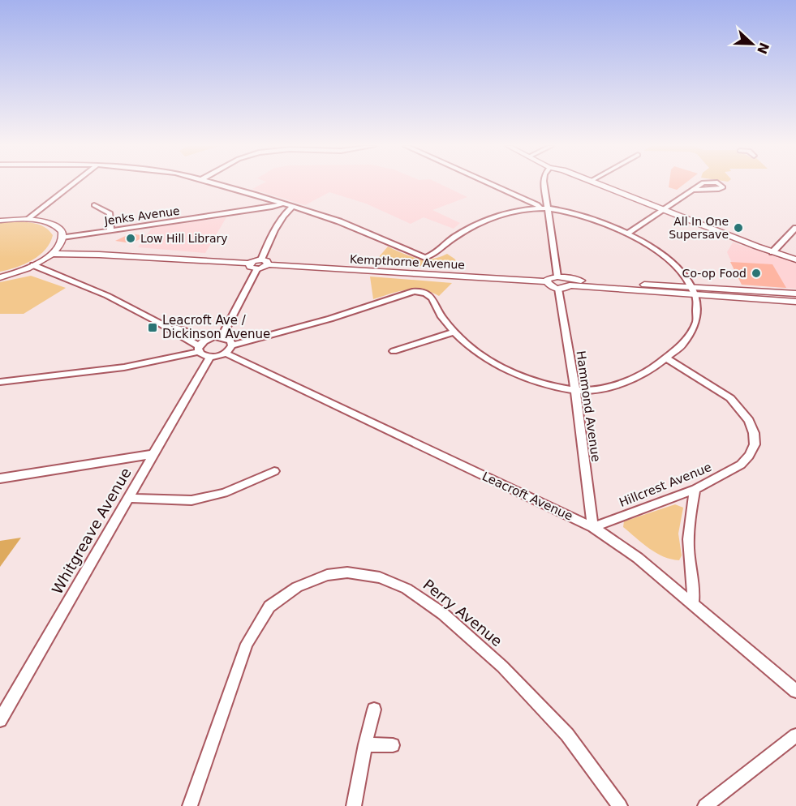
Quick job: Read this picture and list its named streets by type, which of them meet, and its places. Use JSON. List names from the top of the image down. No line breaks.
{"streets":{"street":["Jenks Avenue","Kempthorne Avenue","Hammond Avenue","Hillcrest Avenue","Leacroft Avenue","Whitgreave Avenue","Perry Avenue"]},"crossings":[["Hammond Avenue","Hillcrest Avenue"],["Hammond Avenue","Leacroft Avenue"],["Hillcrest Avenue","Leacroft Avenue"]],"places":{"other":["All In One Supersave","Low Hill Library","Co-op Food"],"transit":["Leacroft Ave / Dickinson Avenue"]},"north":"right"}
